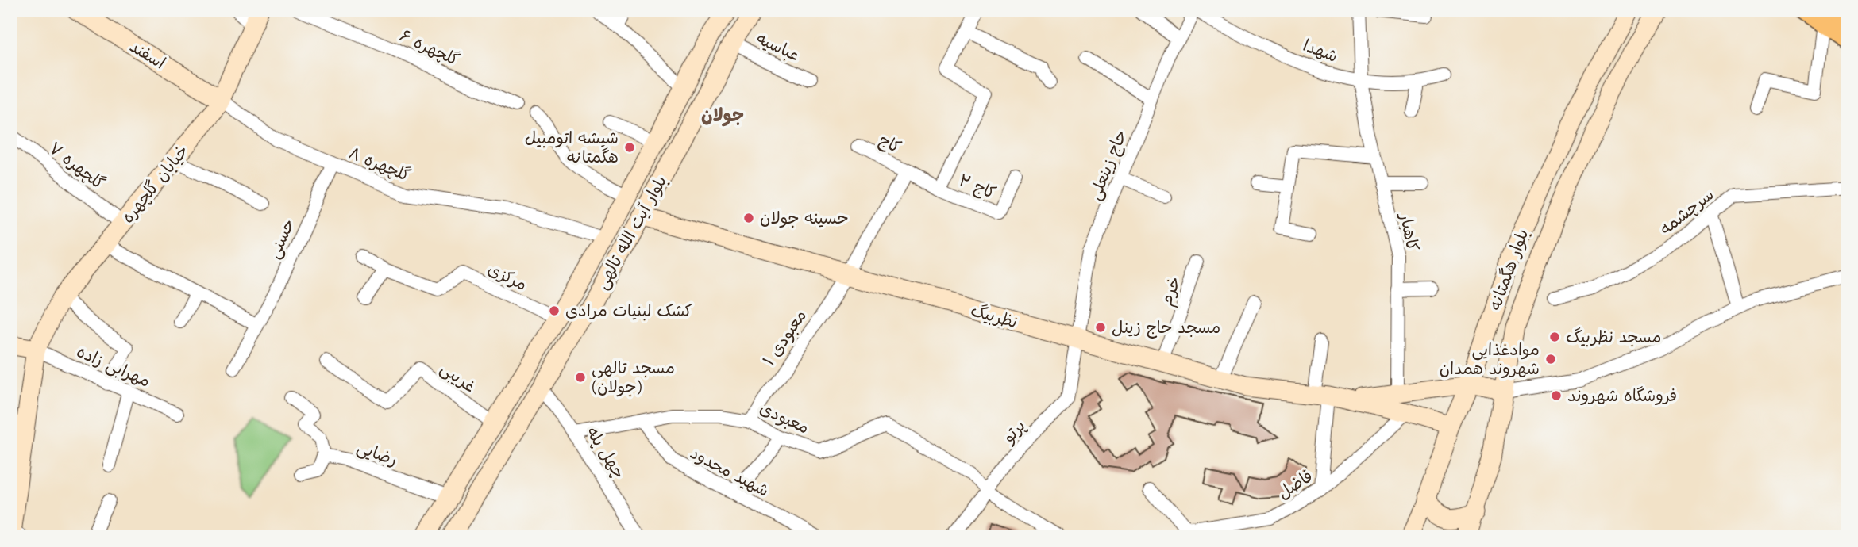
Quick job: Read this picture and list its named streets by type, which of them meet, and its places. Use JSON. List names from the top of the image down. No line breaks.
{"streets":{"main road":["اسفند","خیابان گلچهره","بلوار آیت الله تالهی","بلوار هگمتانه","نظربیگ"],"street":["عباسیه","گلچهره ۶","شهدا","کاج","گلچهره ۸","حاج زینعلی","گلچهره ۷","کاج ۲","سرچشمه","کاهبار","حسنی","مرکزی","خرم","معبودی ۱","مهرابی زاده","غریبی","معبودی","پرتو","چهل پله","رضایی","شهید محدود","فاضل"]},"crossings":[["عباسیه","بلوار آیت الله تالهی"],["شهدا","حاج زینعلی"],["شهدا","کاهبار"],["اسفند","گلچهره ۸"],["اسفند","خیابان گلچهره"],["کاج","کاج ۲"],["کاج","معبودی ۱"],["گلچهره ۸","خیابان گلچهره"],["گلچهره ۸","بلوار آیت الله تالهی"],["گلچهره ۸","حسنی"],["حاج زینعلی","نظربیگ"],["حاج زینعلی","پرتو"],["گلچهره ۷","خیابان گلچهره"],["خیابان گلچهره","مهرابی زاده"],["بلوار آیت الله تالهی","مرکزی"],["بلوار آیت الله تالهی","نظربیگ"],["بلوار آیت الله تالهی","غریبی"],["بلوار آیت الله تالهی","چهل پله"],["بلوار آیت الله تالهی","رضایی"],["کاهبار","نظربیگ"],["بلوار هگمتانه","نظربیگ"],["خرم","نظربیگ"],["نظربیگ","معبودی ۱"],["نظربیگ","پرتو"],["نظربیگ","فاضل"],["معبودی ۱","معبودی"],["معبودی","پرتو"],["معبودی","چهل پله"],["معبودی","شهید محدود"]],"districts":["جولان"],"places":["شیشه اتومبیل هگمتانه","حسینه جولان","کشک لبنیات مرادی","مسجد حاج زینل","مسجد نظربیگ","موادغذایی شهروند همدان","مسجد تالهی (جولان)","فروشگاه شهروند"]}
